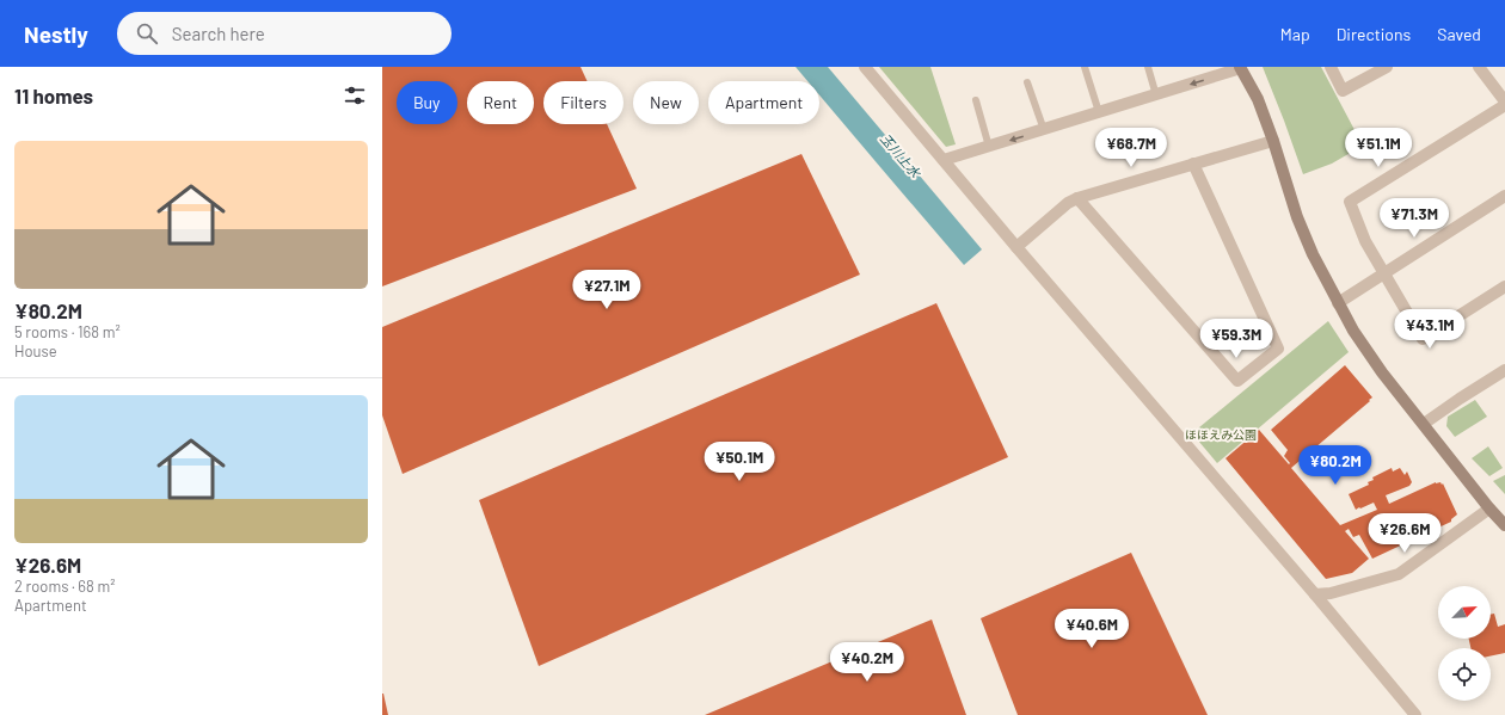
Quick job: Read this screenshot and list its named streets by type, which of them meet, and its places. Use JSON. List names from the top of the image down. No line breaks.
{"water":["玉川上水"],"parks":["ほほえみ公園"],"north":"top right","page":{"header":"Nestly","search":"Search here","nav":["Map","Directions","Saved"],"heading":"11 homes","chip":["Buy","Rent","Filters","New","Apartment"],"list":[{"name":"¥80.2M","note":"5 rooms · 168 m² · House"},{"name":"¥26.6M","note":"2 rooms · 68 m² · Apartment"}],"price":["¥68.7M","¥51.1M","¥71.3M","¥27.1M","¥43.1M","¥59.3M","¥50.1M","¥80.2M","¥26.6M","¥40.6M","¥40.2M"]}}
